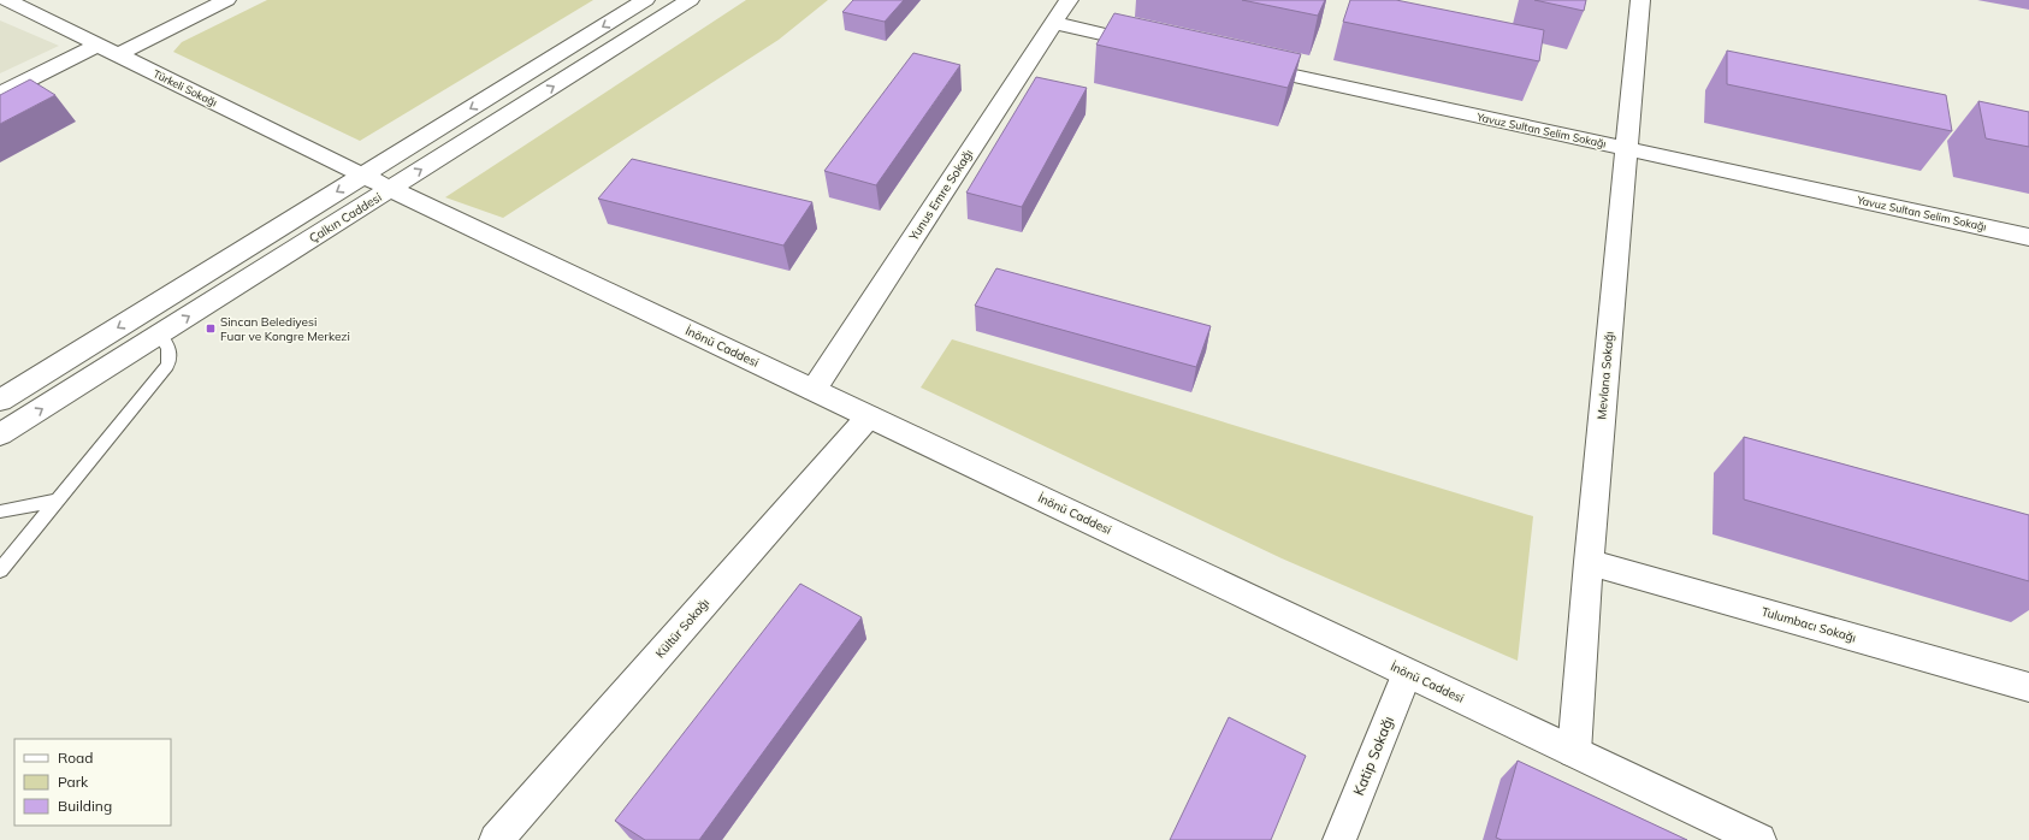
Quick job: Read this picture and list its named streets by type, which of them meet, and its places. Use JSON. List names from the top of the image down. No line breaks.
{"streets":{"street":["Türkeli Sokağı","Yavuz Sultan Selim Sokağı","Yunus Emre Sokağı","Çalkın Caddesi","İnönü Caddesi","Mevlana Sokağı","Tulumbacı Sokağı","Kültür Sokağı","Katip Sokağı"]},"crossings":[["Türkeli Sokağı","Çalkın Caddesi"],["Türkeli Sokağı","İnönü Caddesi"],["Yavuz Sultan Selim Sokağı","Mevlana Sokağı"],["Yunus Emre Sokağı","İnönü Caddesi"],["Çalkın Caddesi","İnönü Caddesi"],["İnönü Caddesi","Mevlana Sokağı"],["İnönü Caddesi","Kültür Sokağı"],["İnönü Caddesi","Katip Sokağı"],["Mevlana Sokağı","Tulumbacı Sokağı"]],"places":{"transit":["Sincan Belediyesi Fuar ve Kongre Merkezi"]},"legend":["Road","Park","Building"]}
